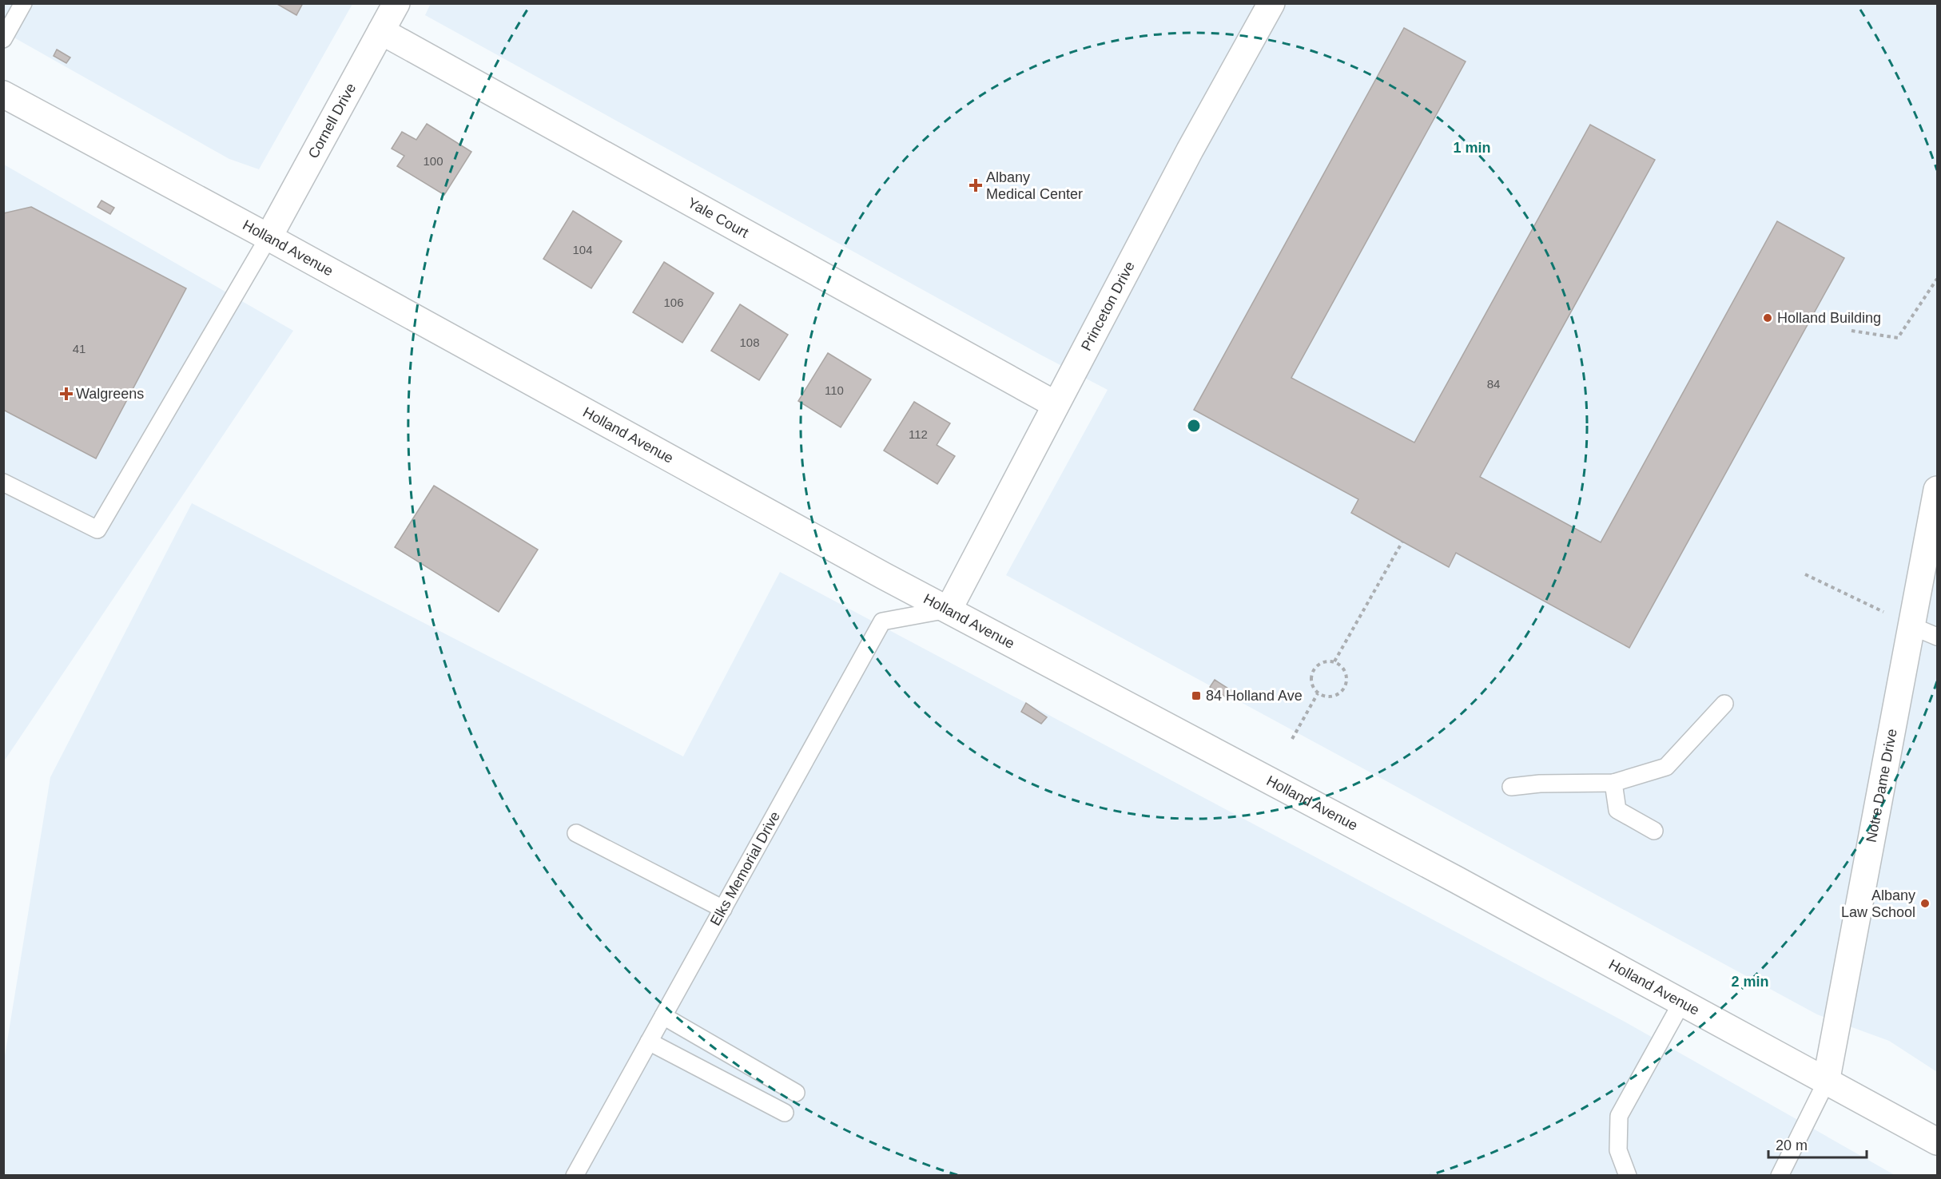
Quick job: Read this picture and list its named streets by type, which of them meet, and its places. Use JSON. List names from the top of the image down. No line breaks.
{"streets":{"street":["Cornell Drive","Yale Court","Holland Avenue","Princeton Drive","Notre Dame Drive"],"lane":["Elks Memorial Drive"]},"crossings":[["Cornell Drive","Yale Court"],["Cornell Drive","Holland Avenue"],["Yale Court","Princeton Drive"],["Holland Avenue","Princeton Drive"],["Holland Avenue","Notre Dame Drive"],["Holland Avenue","Elks Memorial Drive"],["Princeton Drive","Elks Memorial Drive"]],"places":{"health":["Albany Medical Center","Walgreens"],"other":["Holland Building","Albany Law School"],"transit":["84 Holland Ave"]},"house_numbers":["100","104","106","108","41","84","110","112"],"scale_bar":"20 m","rings":["1 min","2 min"]}
